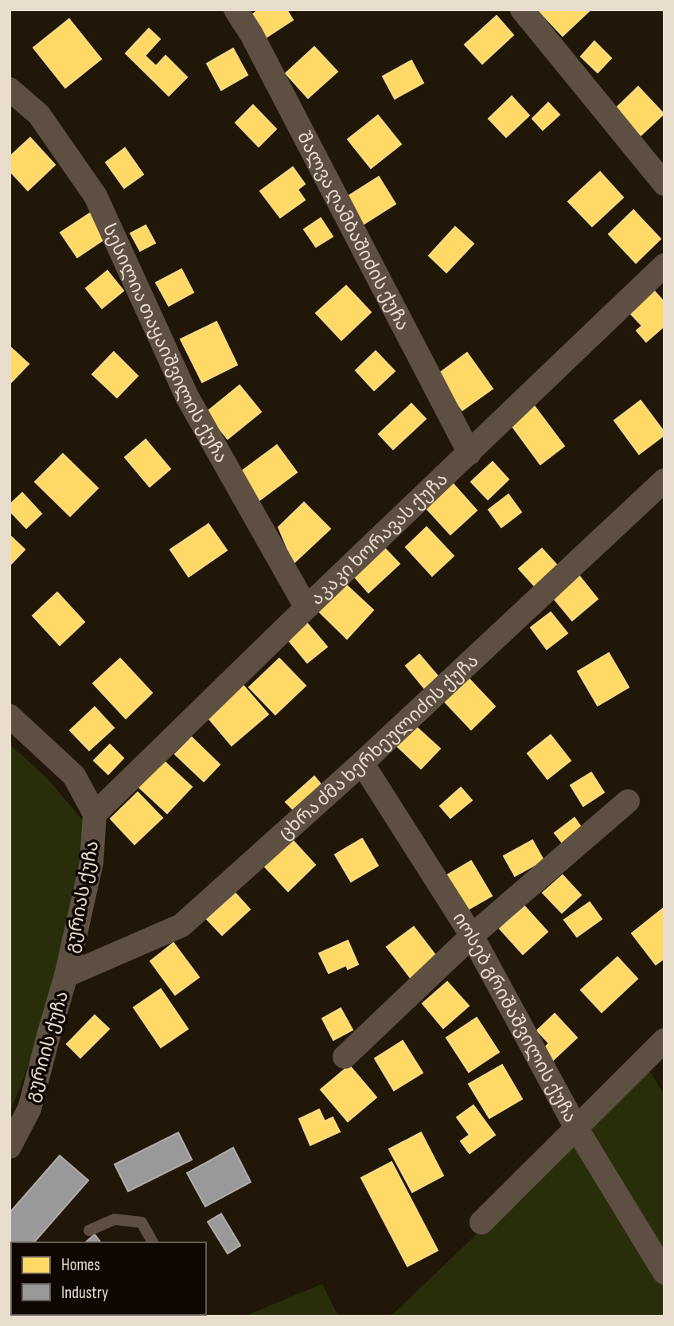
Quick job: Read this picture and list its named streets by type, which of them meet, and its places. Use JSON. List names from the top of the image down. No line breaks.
{"streets":{"street":["შალვა ღამბაშიძის ქუჩა","სესილია თაყაიშვილის ქუჩა","აკაკი ხორავას ქუჩა","ცხრა ძმა ხერხეულიძის ქუჩა","გურიას ქუჩა","იოსებ გრიშაშვილის ქუჩა","გურიის ქუჩა"]},"crossings":[["შალვა ღამბაშიძის ქუჩა","აკაკი ხორავას ქუჩა"],["სესილია თაყაიშვილის ქუჩა","აკაკი ხორავას ქუჩა"],["აკაკი ხორავას ქუჩა","გურიას ქუჩა"],["ცხრა ძმა ხერხეულიძის ქუჩა","გურიას ქუჩა"],["ცხრა ძმა ხერხეულიძის ქუჩა","იოსებ გრიშაშვილის ქუჩა"],["ცხრა ძმა ხერხეულიძის ქუჩა","გურიის ქუჩა"],["გურიას ქუჩა","გურიის ქუჩა"]],"legend":["Homes","Industry"]}
